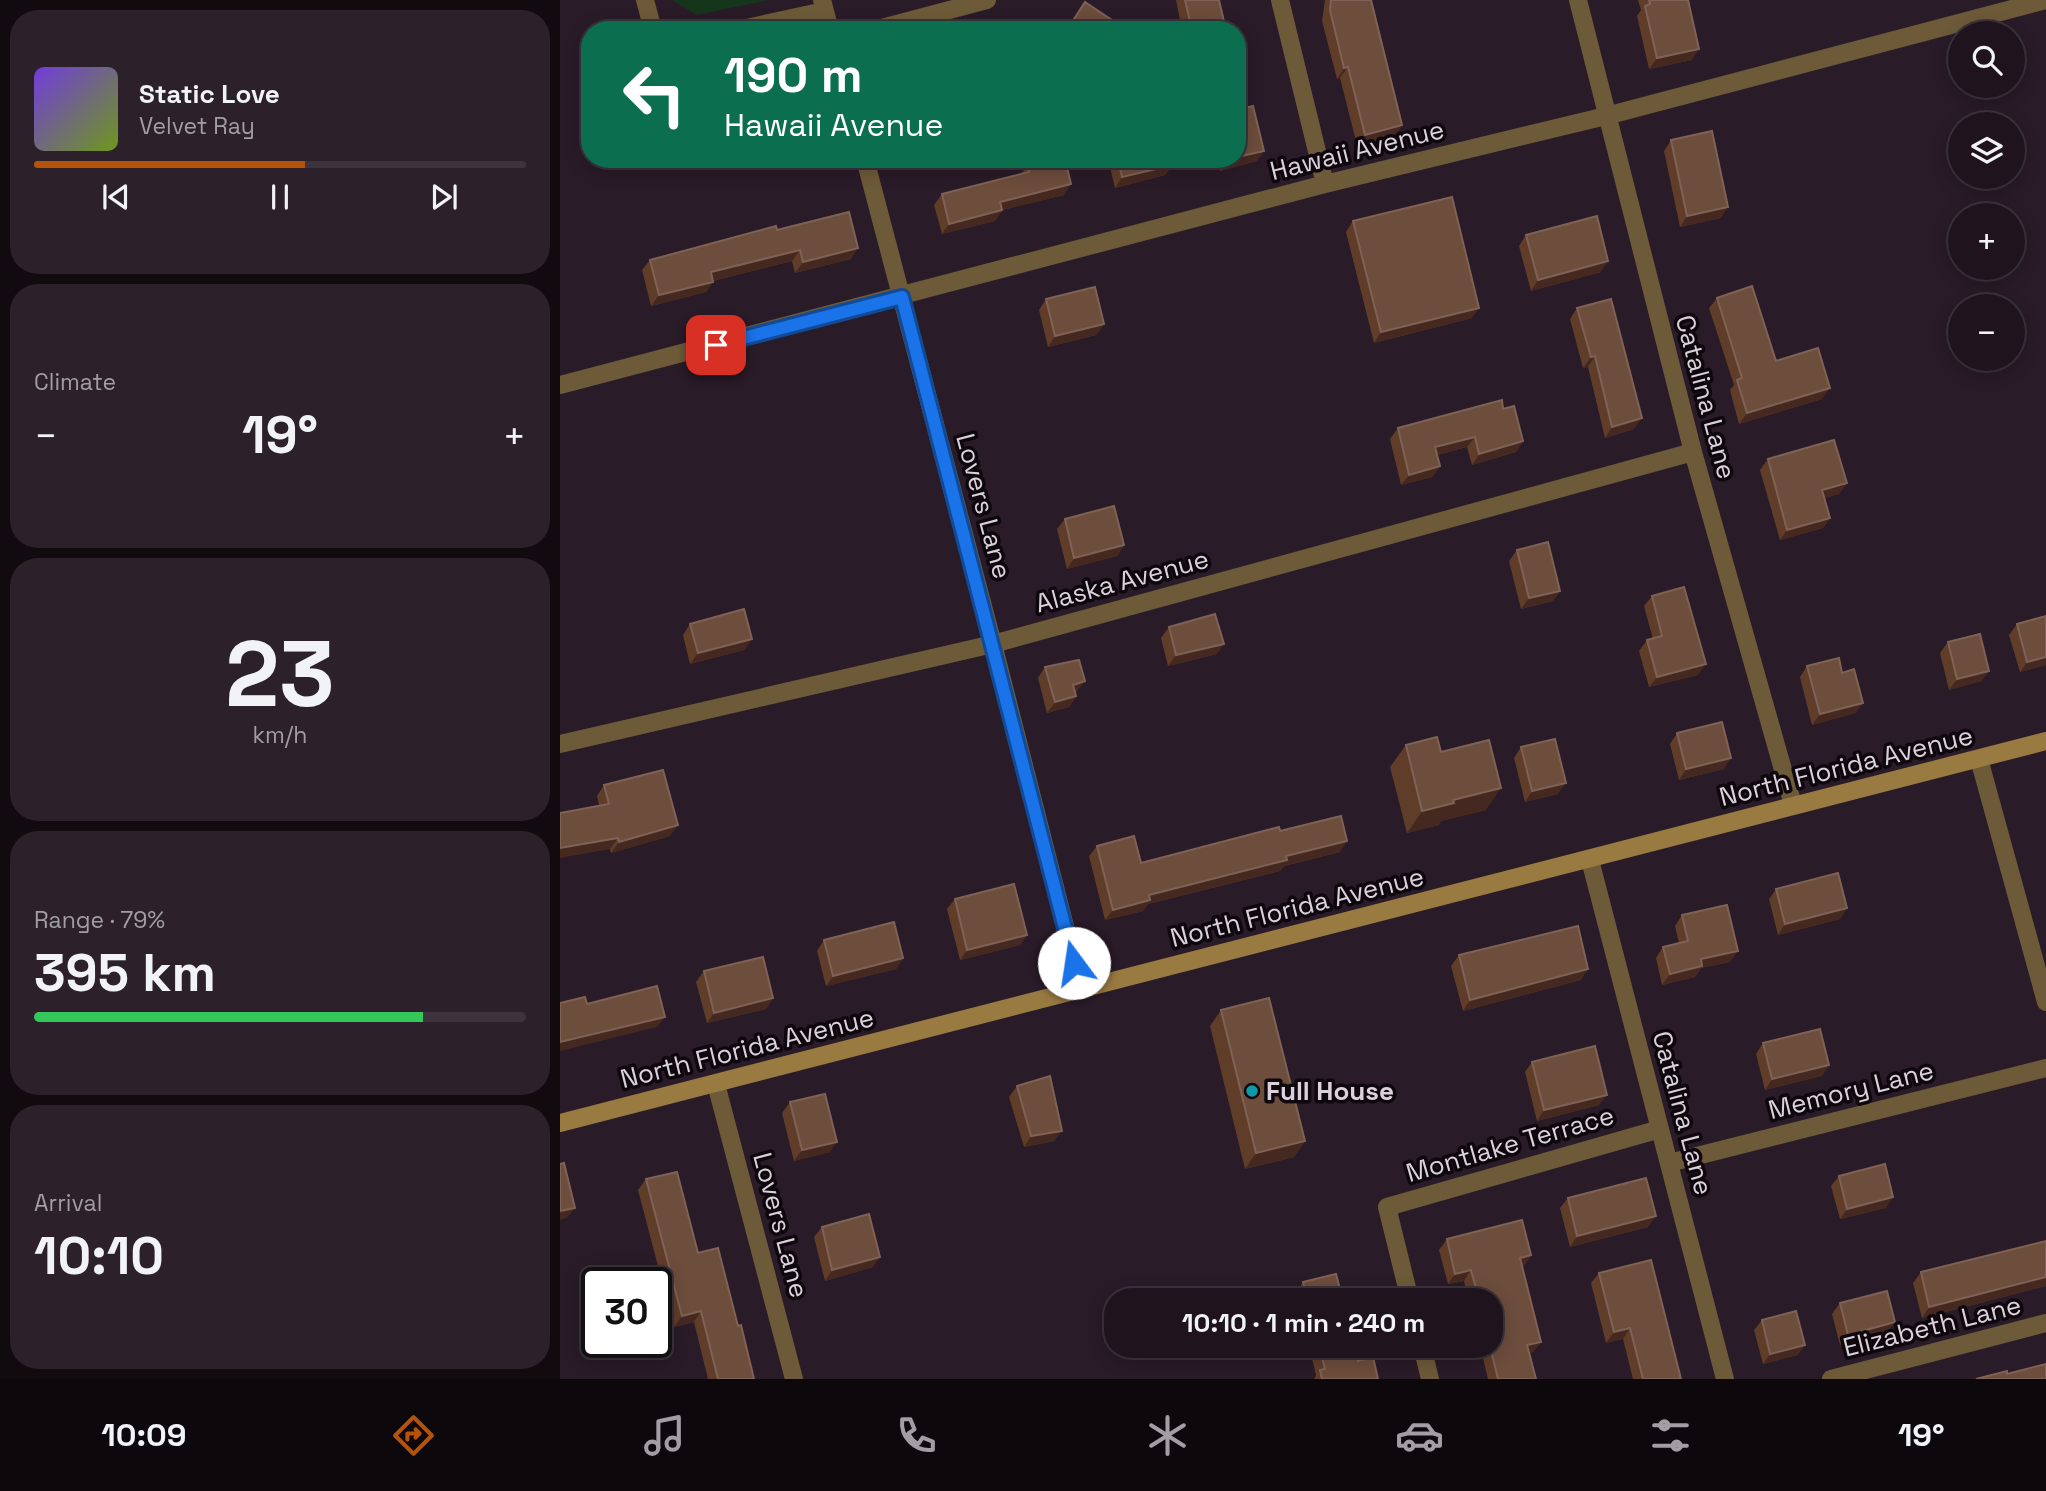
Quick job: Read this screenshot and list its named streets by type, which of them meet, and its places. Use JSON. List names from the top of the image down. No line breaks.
{"streets":{"main road":["North Florida Avenue"],"street":["Hawaii Avenue","Catalina Lane","Lovers Lane","Alaska Avenue","Memory Lane","Montlake Terrace","Elizabeth Lane"]},"crossings":[["Hawaii Avenue","Catalina Lane"],["Hawaii Avenue","Lovers Lane"],["Catalina Lane","Alaska Avenue"],["Catalina Lane","North Florida Avenue"],["Catalina Lane","Memory Lane"],["Catalina Lane","Montlake Terrace"],["Lovers Lane","Alaska Avenue"],["Lovers Lane","North Florida Avenue"]],"places":["Full House"],"page":{"map_buttons":["+","−"],"turn":["190 m","Hawaii Avenue"],"song":["Static Love","Velvet Ray"],"tile":["Climate",["23","km/h"],["Range · 79%","395 km"],["Arrival","10:10"]],"heat":["−","19°","+"],"limit":"30","trip":"10:10 · 1 min · 240 m","tabs":["10:09","19°"]}}
